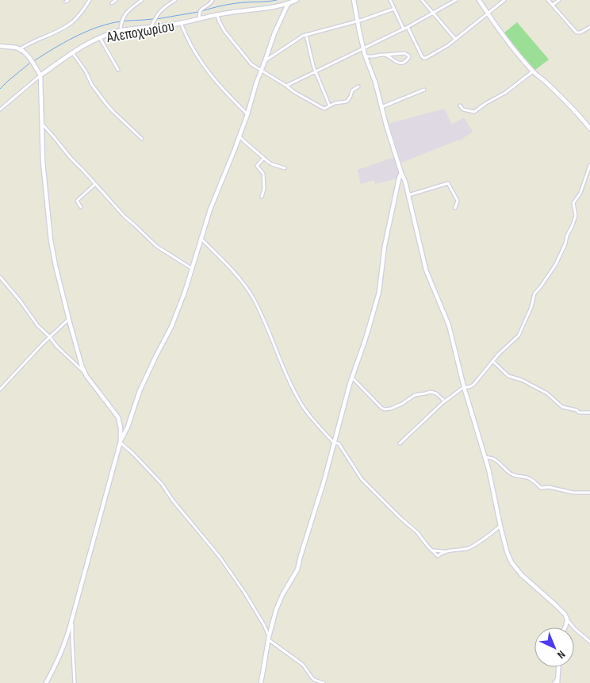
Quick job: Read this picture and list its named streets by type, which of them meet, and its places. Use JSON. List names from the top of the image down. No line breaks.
{"streets":{"street":["Αλεποχωρίου"]},"north":"bottom right"}
